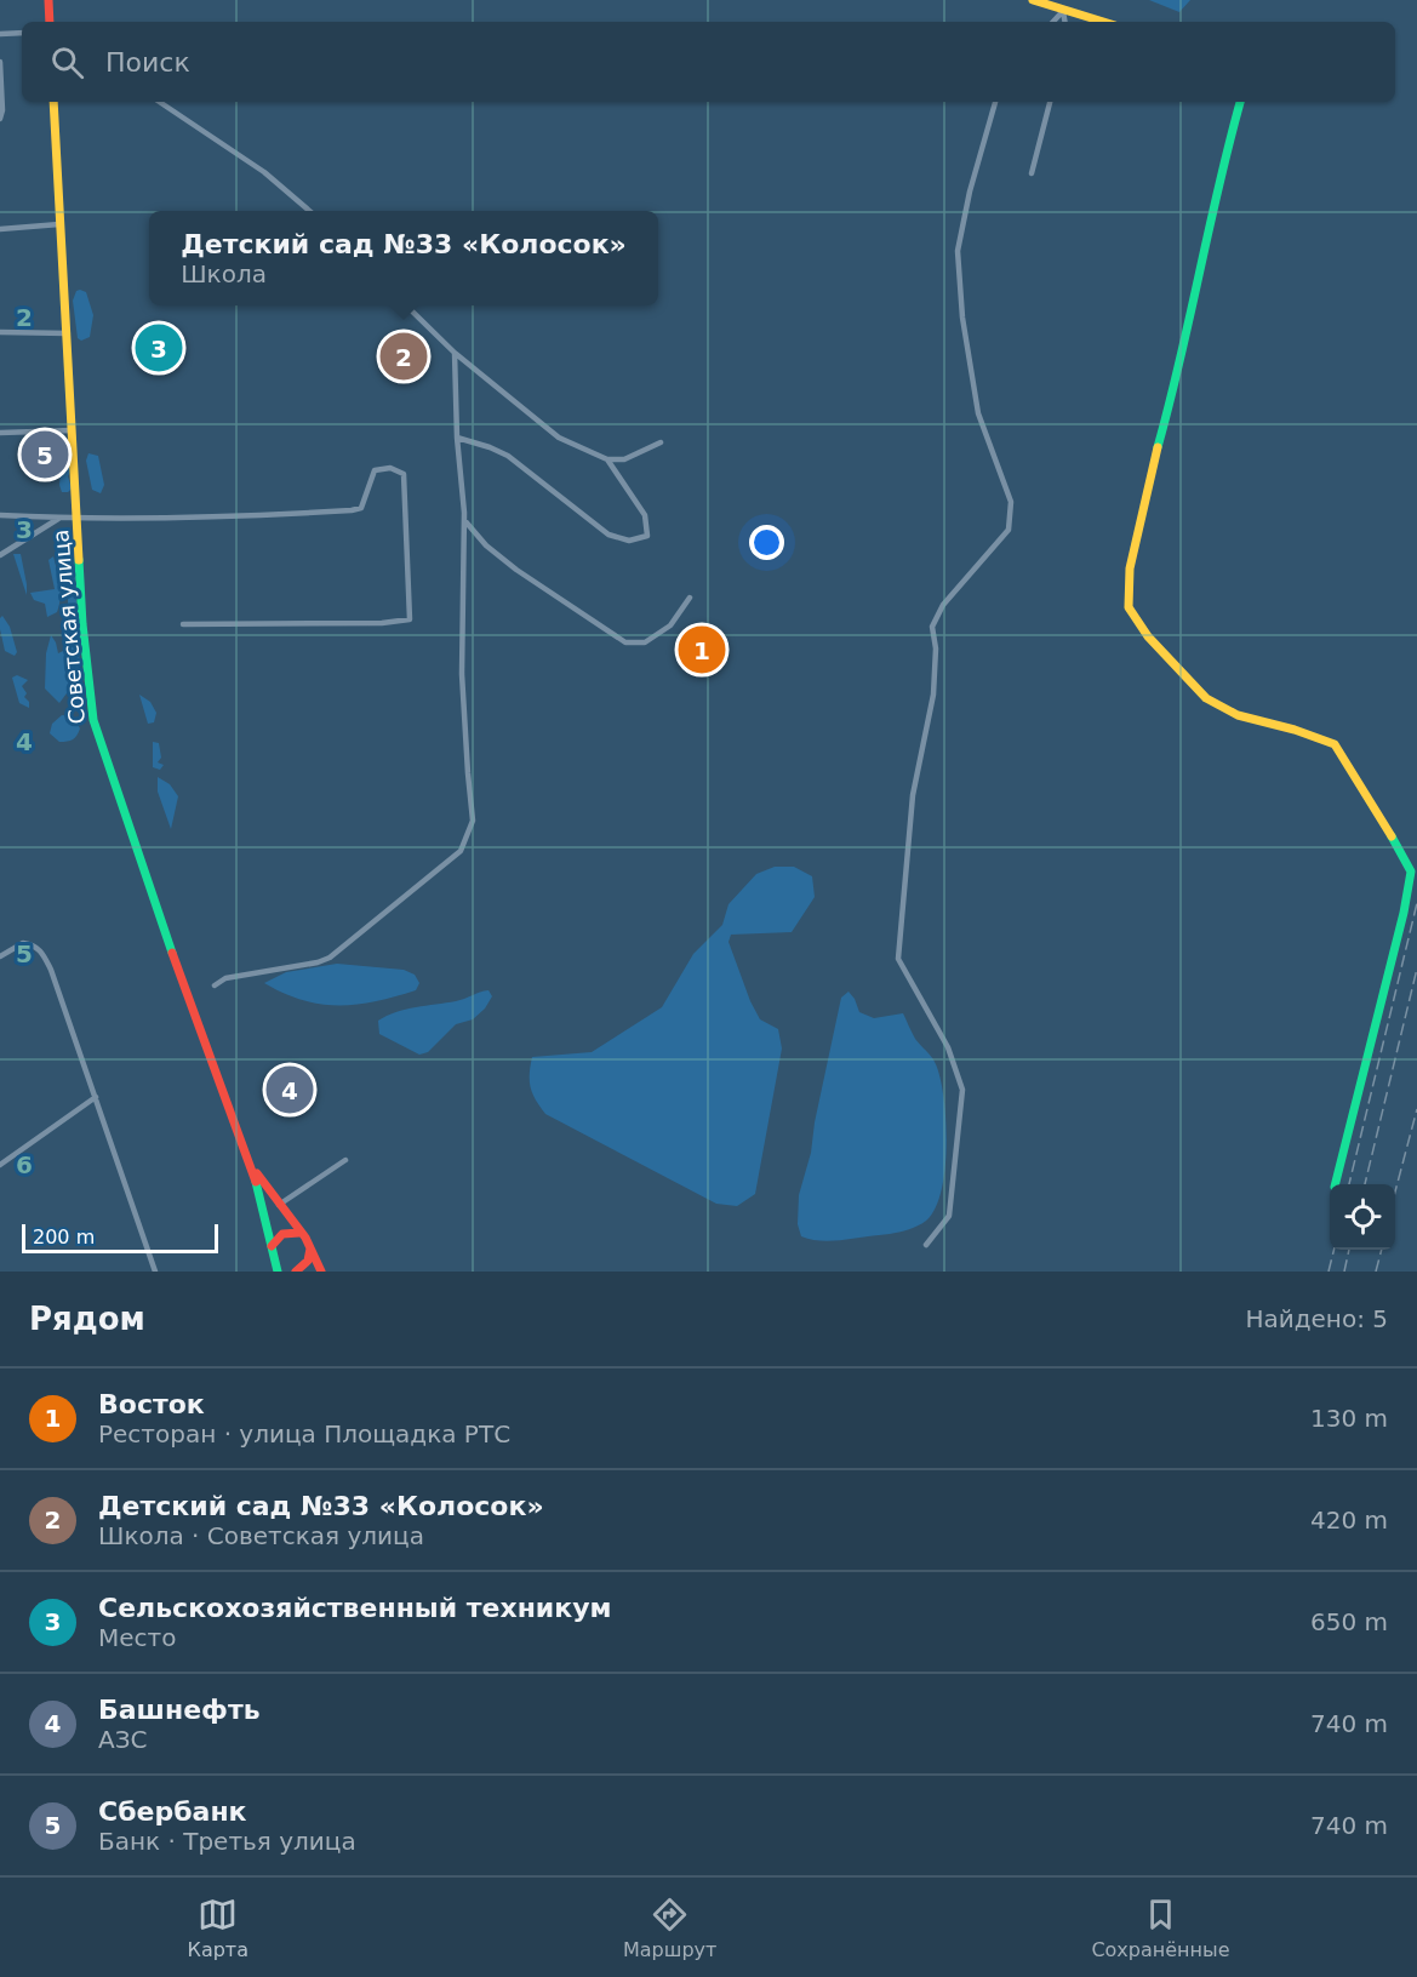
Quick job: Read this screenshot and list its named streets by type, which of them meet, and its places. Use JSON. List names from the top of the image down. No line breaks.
{"streets":{"main road":["Советская улица"]},"scale_bar":"200 m","page":{"search":"Поиск","popup":["Детский сад №33 «Колосок»","Школа"],"pins":["3","2","5","1","4"],"scale":"200 m","heading":["Рядом","Найдено: 5"],"list":[{"mark":"1","name":"Восток","note":"Ресторан · улица Площадка РТС","value":"130 m"},{"mark":"2","name":"Детский сад №33 «Колосок»","note":"Школа · Советская улица","value":"420 m"},{"mark":"3","name":"Сельскохозяйственный техникум","note":"Место","value":"650 m"},{"mark":"4","name":"Башнефть","note":"АЗС","value":"740 m"},{"mark":"5","name":"Сбербанк","note":"Банк · Третья улица","value":"740 m"}],"nav":["Карта","Маршрут","Сохранённые"]},"grid":{"rows":["2","3","4","5","6"]}}
